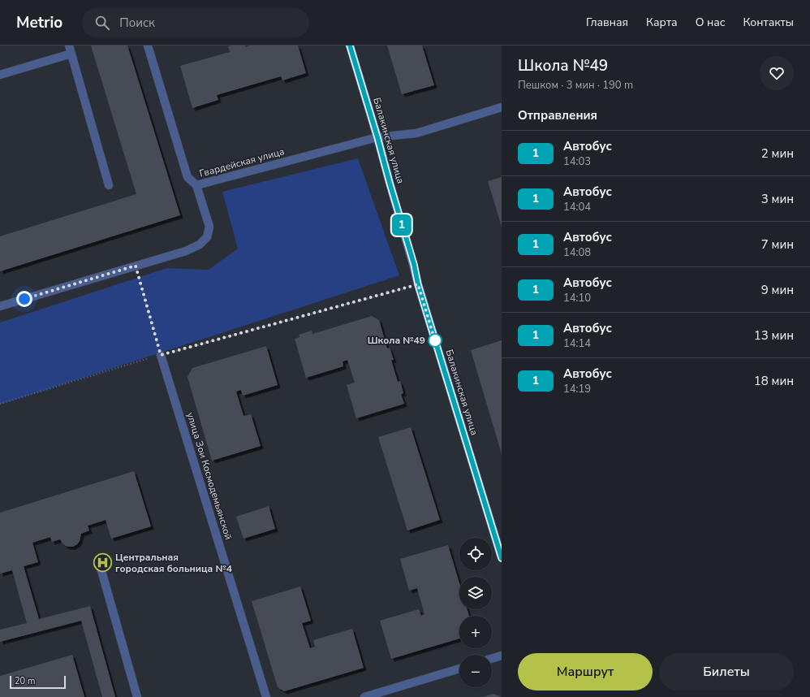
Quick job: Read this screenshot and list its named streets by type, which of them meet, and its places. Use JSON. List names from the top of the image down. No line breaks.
{"streets":{"main road":["Балакинская улица"],"street":["Гвардейская улица","улица Зои Космодемьянской"]},"crossings":[["Балакинская улица","Гвардейская улица"]],"places":{"other":["Школа №49"],"hospital":["Центральная городская больница №4"]},"lines":["bus line 1"],"scale_bar":"20 m","page":{"header":"Metrio","search":"Поиск","nav":["Главная","Карта","О нас","Контакты"],"on_map":"1","heading":[["Школа №49","Пешком · 3 мин · 190 m"],"Отправления"],"list":[{"mark":"1","name":"Автобус","note":"14:03","value":"2 мин"},{"mark":"1","name":"Автобус","note":"14:04","value":"3 мин"},{"mark":"1","name":"Автобус","note":"14:08","value":"7 мин"},{"mark":"1","name":"Автобус","note":"14:10","value":"9 мин"},{"mark":"1","name":"Автобус","note":"14:14","value":"13 мин"},{"mark":"1","name":"Автобус","note":"14:19","value":"18 мин"}],"map_buttons":["+","−"],"buttons":["Маршрут","Билеты"],"scale":"20 m"}}
